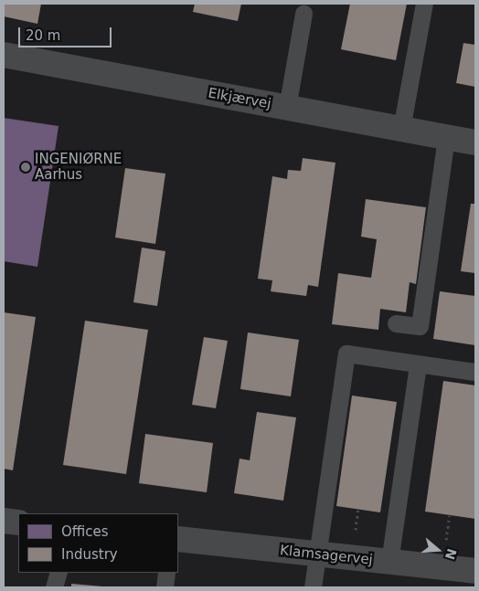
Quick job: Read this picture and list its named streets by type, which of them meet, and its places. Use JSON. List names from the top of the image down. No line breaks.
{"streets":{"street":["Elkjærvej","Klamsagervej"]},"places":["INGENIØRNE Aarhus"],"legend":["Offices","Industry"],"scale_bar":"20 m","north":"right"}
